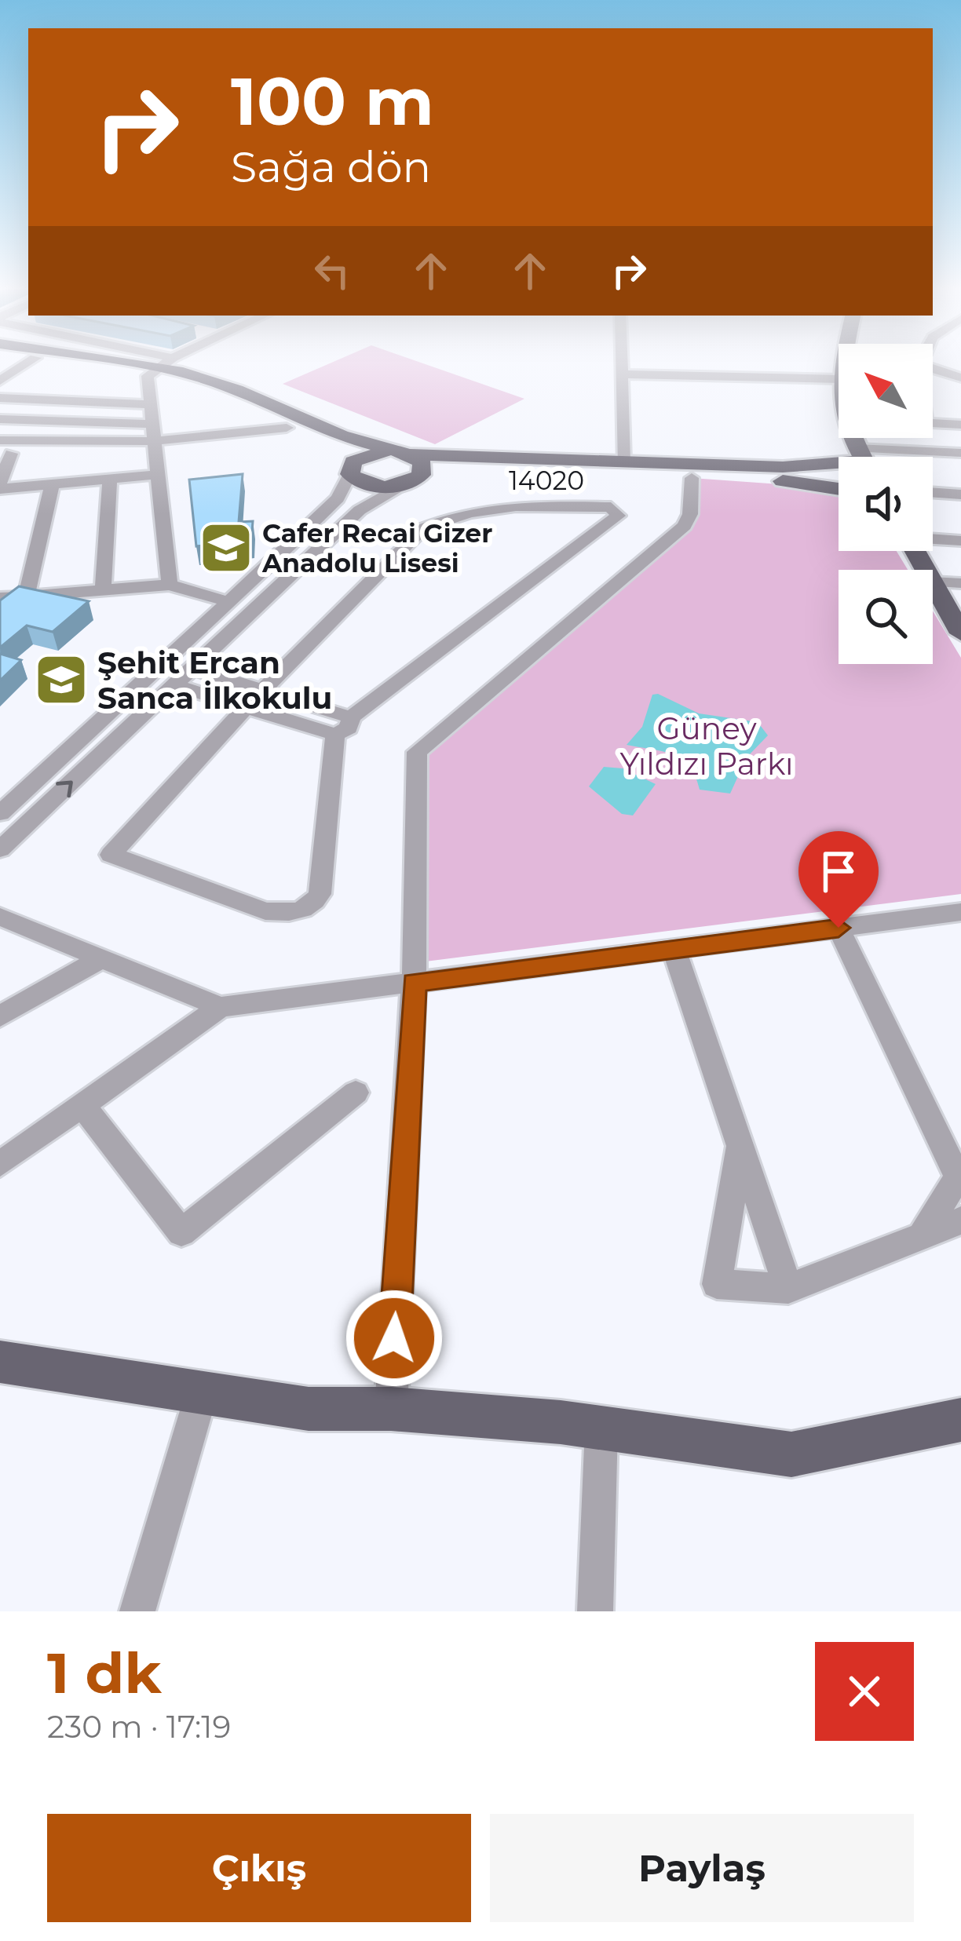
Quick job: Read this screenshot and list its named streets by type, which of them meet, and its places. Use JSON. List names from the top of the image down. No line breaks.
{"streets":{"street":["14020"]},"parks":["Güney Yıldızı Parkı"],"places":{"school or university":["Cafer Recai Gizer Anadolu Lisesi","Şehit Ercan Sanca İlkokulu"]},"north":"top left","page":{"turn":["100 m","Sağa dön"],"heading":["1 dk","230 m · 17:19"],"buttons":["Çıkış","Paylaş"]}}
